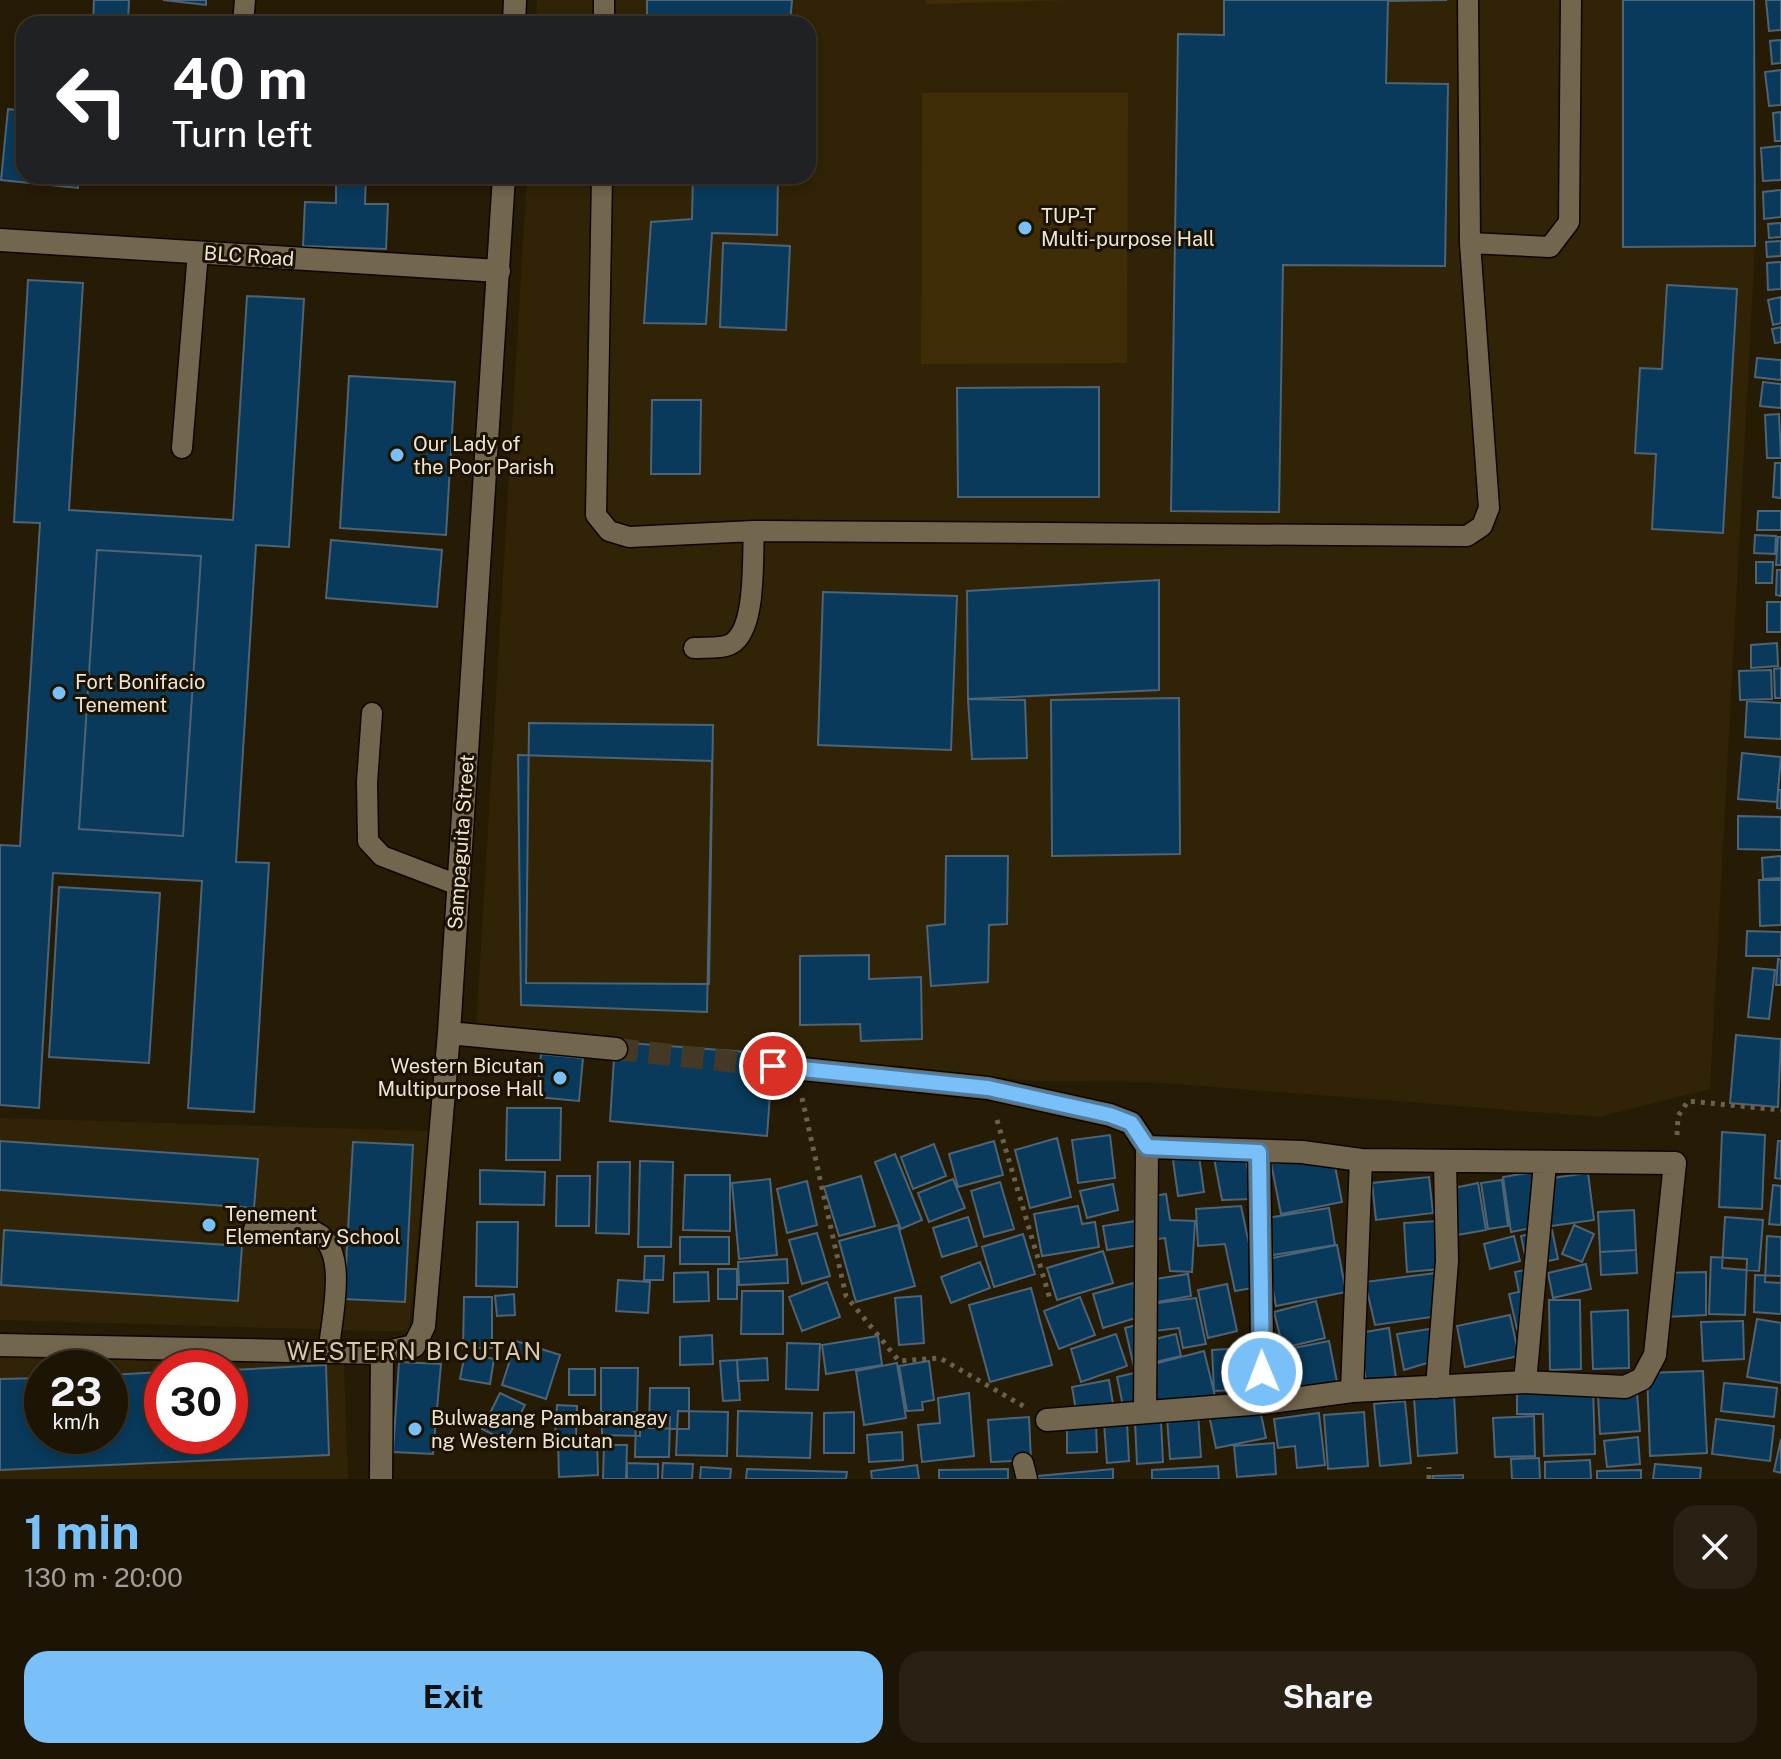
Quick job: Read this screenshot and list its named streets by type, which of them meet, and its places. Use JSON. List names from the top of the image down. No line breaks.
{"streets":{"street":["BLC Road","Sampaguita Street"]},"crossings":[["BLC Road","Sampaguita Street"]],"districts":["WESTERN BICUTAN"],"places":["TUP-T Multi-purpose Hall","Our Lady of the Poor Parish","Fort Bonifacio Tenement","Western Bicutan Multipurpose Hall","Tenement Elementary School","Bulwagang Pambarangay ng Western Bicutan"],"page":{"turn":["40 m","Turn left"],"speed":"23 km/h","limit":"30","heading":["1 min","130 m · 20:00"],"buttons":["Exit","Share"]}}
